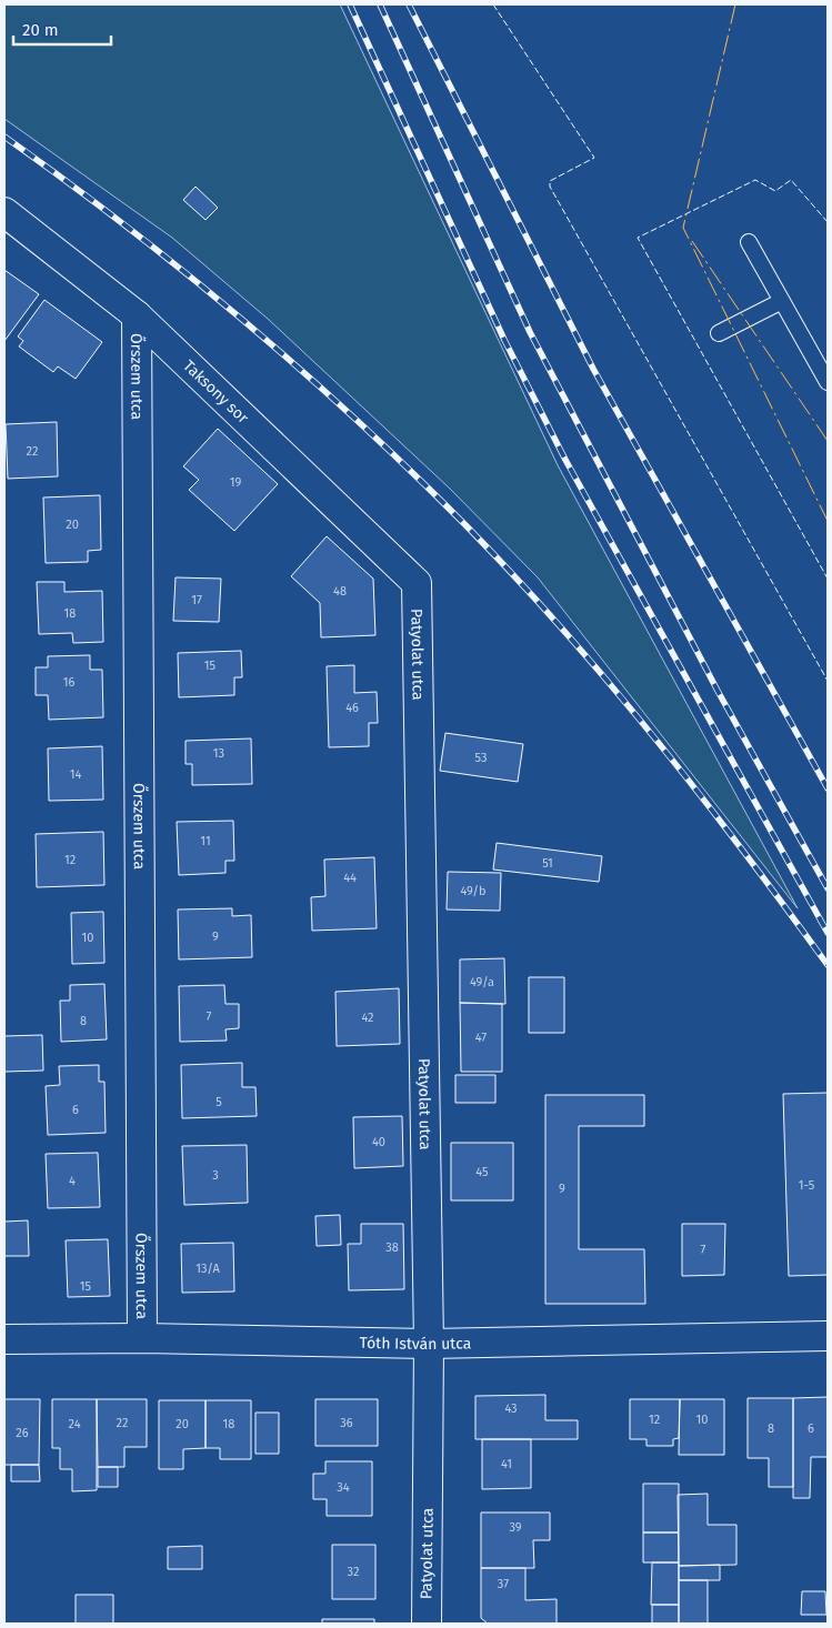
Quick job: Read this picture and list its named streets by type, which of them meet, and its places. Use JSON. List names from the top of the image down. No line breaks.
{"streets":{"street":["Őrszem utca","Taksony sor","Patyolat utca","Tóth István utca"]},"crossings":[["Őrszem utca","Taksony sor"],["Őrszem utca","Tóth István utca"],["Taksony sor","Patyolat utca"],["Patyolat utca","Tóth István utca"]],"house_numbers":["22","19","20","48","17","18","15","16","46","13","53","14","11","12","51","44","49/b","9","10","49/a","7","42","8","47","5","6","40","45","3","4","1-5","9","38","7","13/A","15","43","12","10","22","36","24","20","18","8","6","26","41","34","39","32","37"],"scale_bar":"20 m"}
